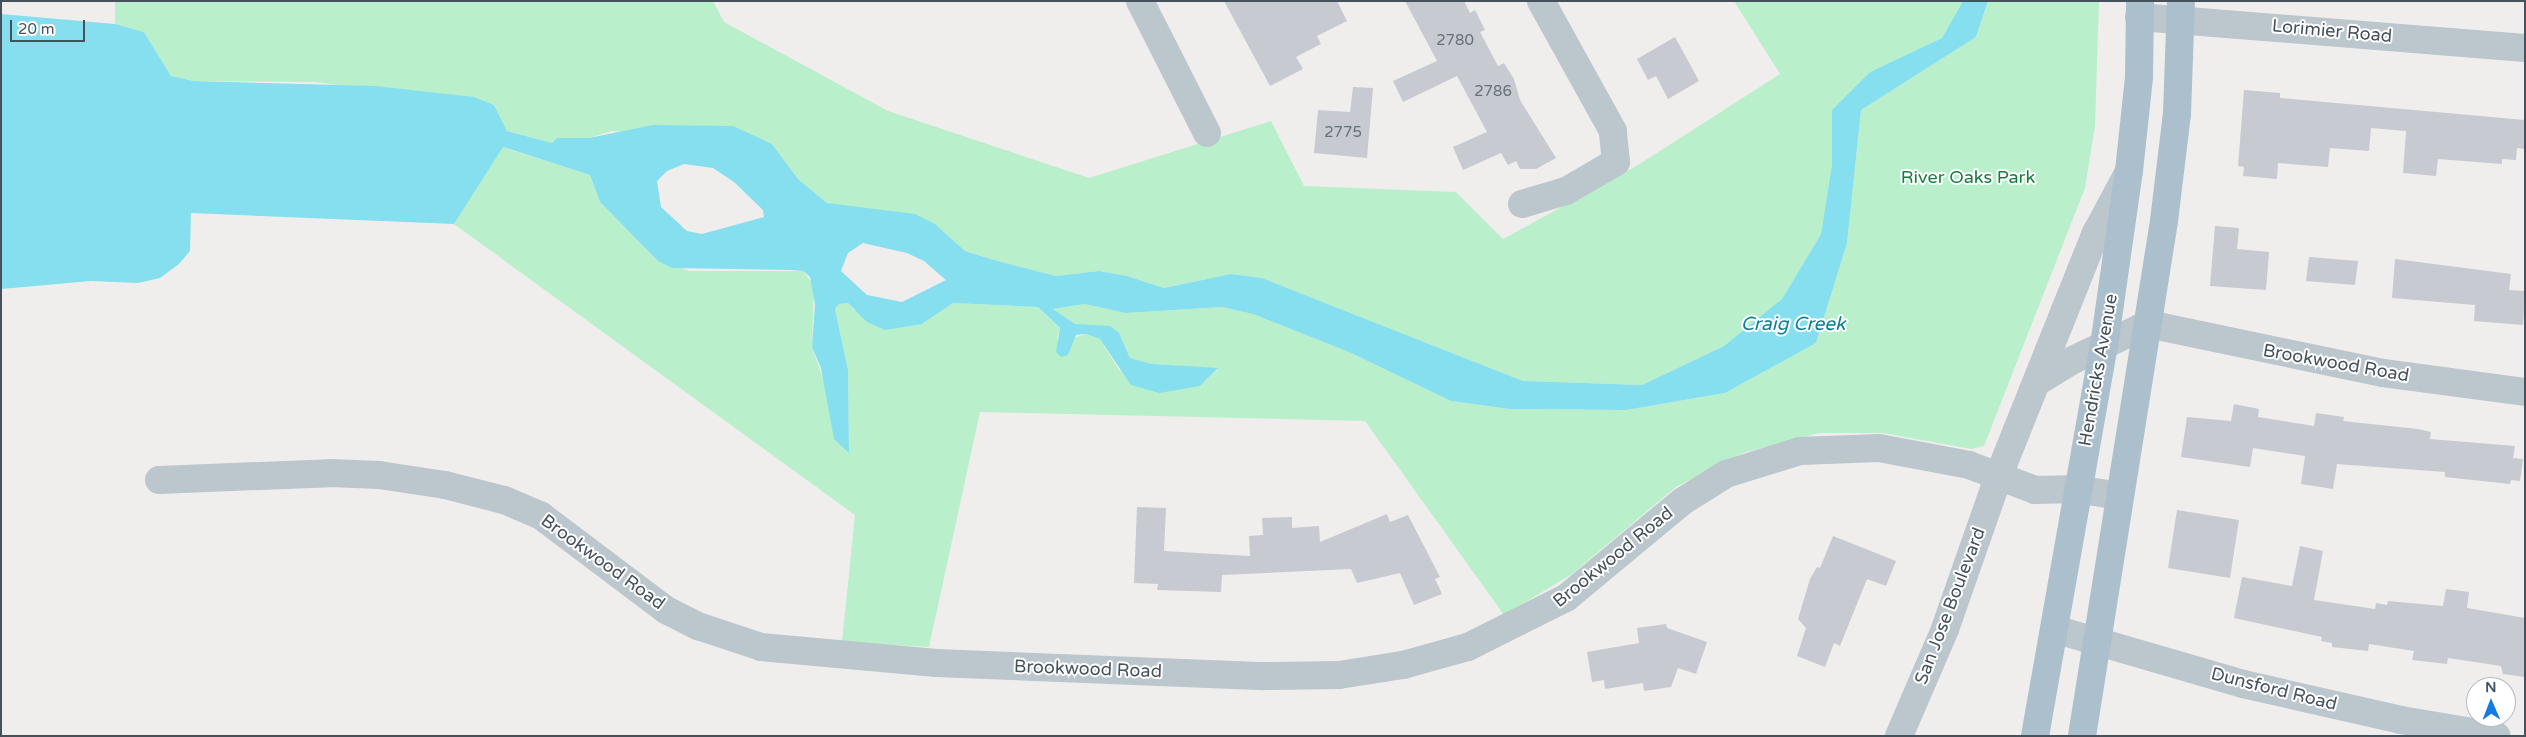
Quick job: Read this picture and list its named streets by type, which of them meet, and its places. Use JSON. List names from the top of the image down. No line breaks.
{"streets":{"main road":["Hendricks Avenue"],"street":["Lorimier Road","Brookwood Road","San Jose Boulevard","Dunsford Road"]},"crossings":[["Lorimier Road","Hendricks Avenue"],["Brookwood Road","San Jose Boulevard"],["Hendricks Avenue","San Jose Boulevard"],["Hendricks Avenue","Dunsford Road"]],"water":["Craig Creek"],"parks":["River Oaks Park"],"house_numbers":["2780","2786","2775"],"scale_bar":"20 m","north":"top"}
